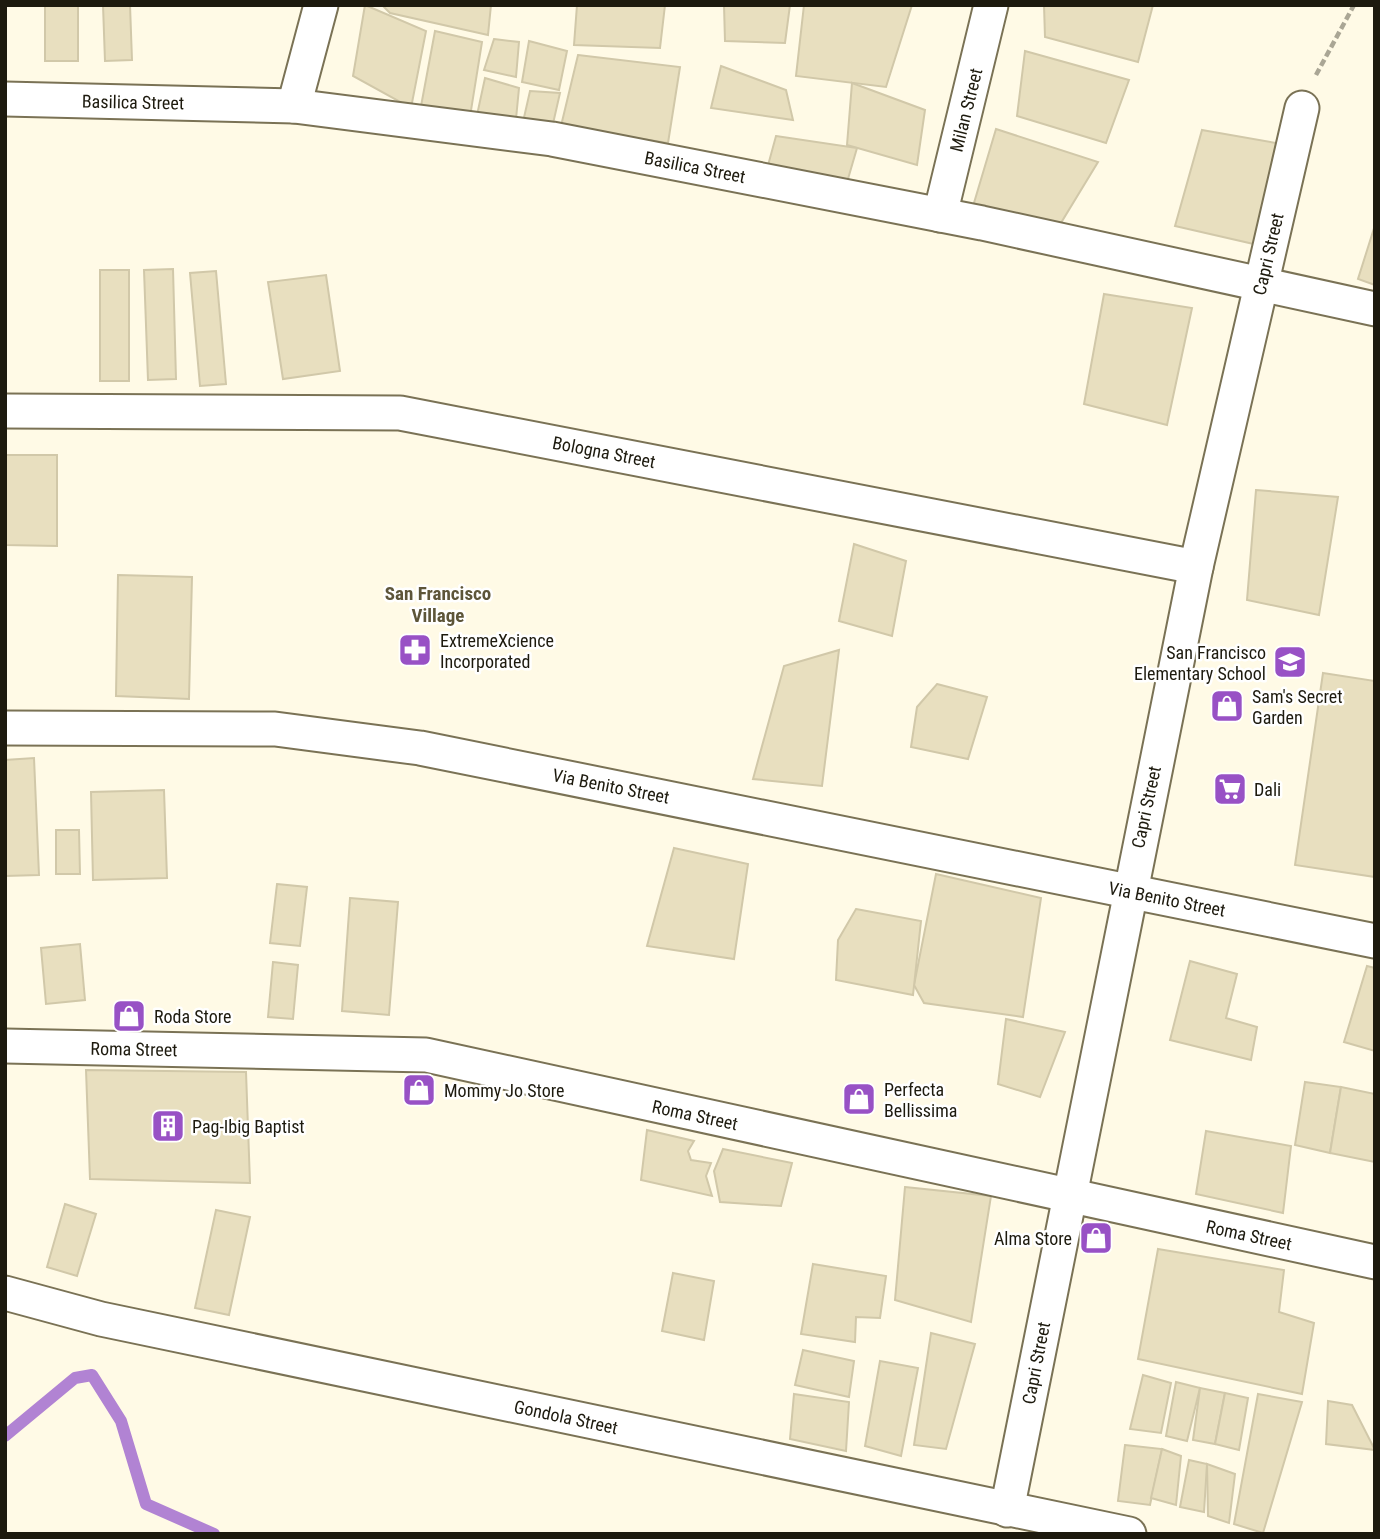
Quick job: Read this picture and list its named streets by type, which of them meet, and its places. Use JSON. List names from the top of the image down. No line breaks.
{"streets":{"street":["Basilica Street","Milan Street","Capri Street","Bologna Street","Via Benito Street","Roma Street","Gondola Street"]},"crossings":[["Basilica Street","Milan Street"],["Basilica Street","Capri Street"],["Capri Street","Bologna Street"],["Capri Street","Via Benito Street"],["Capri Street","Roma Street"],["Capri Street","Gondola Street"]],"districts":["San Francisco Village"],"places":{"pharmacy":["ExtremeXcience Incorporated"],"school or university":["San Francisco Elementary School"],"shop":["Sam's Secret Garden","Roda Store","Mommy Jo Store","Perfecta Bellissima","Alma Store"],"supermarket":["Dali"],"building":["Pag-Ibig Baptist"]}}
